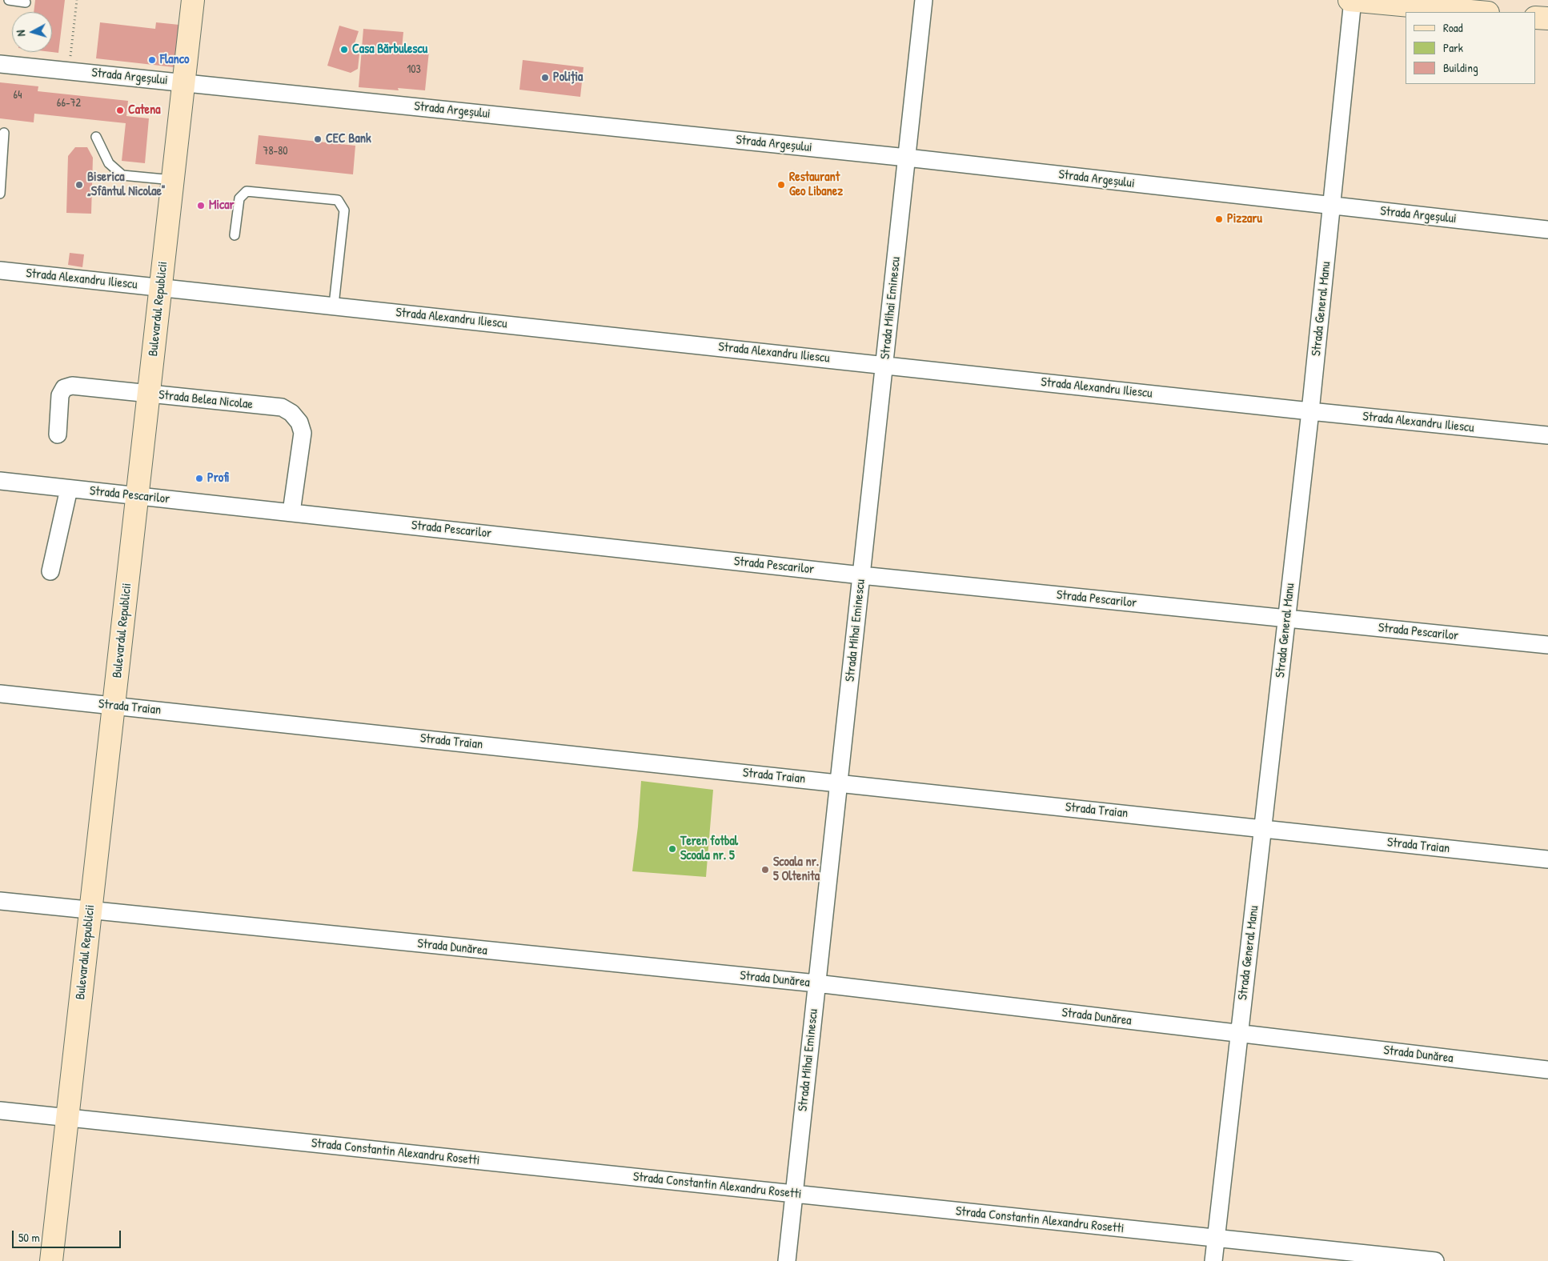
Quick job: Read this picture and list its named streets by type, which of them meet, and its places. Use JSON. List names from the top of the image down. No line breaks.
{"streets":{"street":["Strada Argeșului","Strada Alexandru Iliescu","Strada Mihai Eminescu","Bulevardul Republicii","Strada General Manu","Strada Belea Nicolae","Strada Pescarilor","Strada Traian","Strada Dunărea","Strada Constantin Alexandru Rosetti"]},"crossings":[["Strada Argeșului","Strada Mihai Eminescu"],["Strada Argeșului","Bulevardul Republicii"],["Strada Argeșului","Strada General Manu"],["Strada Alexandru Iliescu","Strada Mihai Eminescu"],["Strada Alexandru Iliescu","Bulevardul Republicii"],["Strada Alexandru Iliescu","Strada General Manu"],["Strada Mihai Eminescu","Strada Pescarilor"],["Strada Mihai Eminescu","Strada Traian"],["Strada Mihai Eminescu","Strada Dunărea"],["Strada Mihai Eminescu","Strada Constantin Alexandru Rosetti"],["Bulevardul Republicii","Strada Belea Nicolae"],["Bulevardul Republicii","Strada Pescarilor"],["Bulevardul Republicii","Strada Traian"],["Bulevardul Republicii","Strada Dunărea"],["Bulevardul Republicii","Strada Constantin Alexandru Rosetti"],["Strada General Manu","Strada Pescarilor"],["Strada General Manu","Strada Traian"],["Strada General Manu","Strada Dunărea"],["Strada General Manu","Strada Constantin Alexandru Rosetti"],["Strada Belea Nicolae","Strada Pescarilor"]],"places":["Casa Bărbulescu","Flanco","Poliția","Catena","CEC Bank","Biserica „Sfântul Nicolae\"","Restaurant Geo Libanez","Micar","Pizzaru","Profi","Teren fotbal Scoala nr. 5","Scoala nr. 5 Oltenita"],"house_numbers":["103","64","66-72","78-80"],"legend":["Road","Park","Building"],"scale_bar":"50 m","north":"left"}
